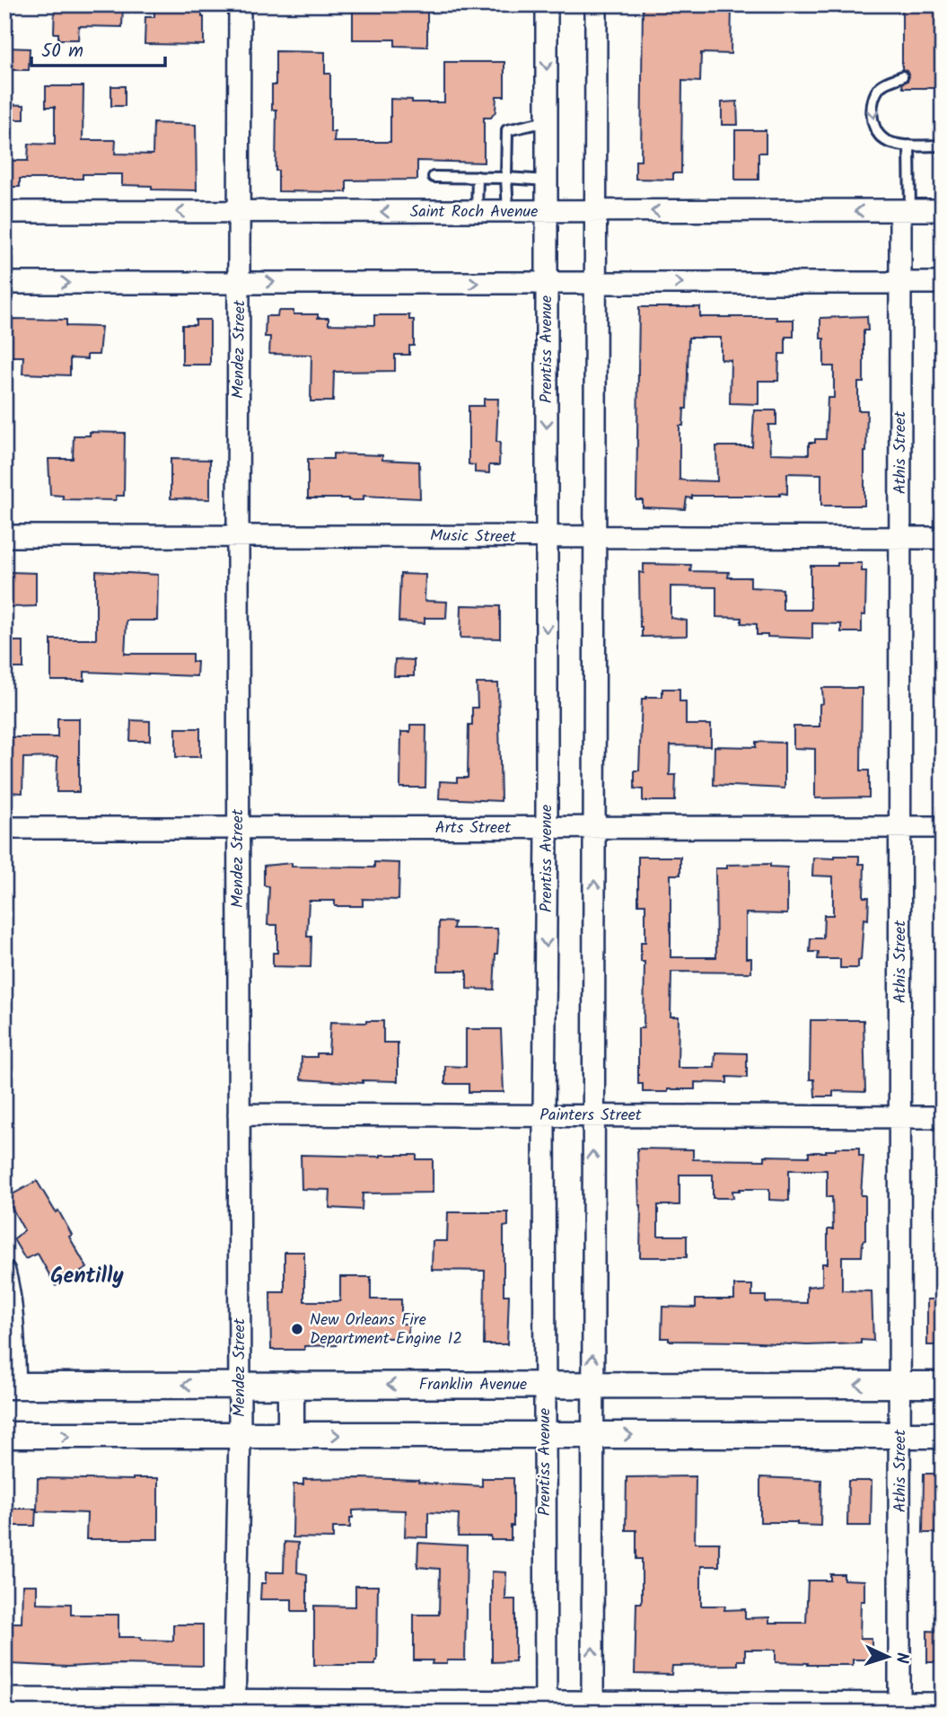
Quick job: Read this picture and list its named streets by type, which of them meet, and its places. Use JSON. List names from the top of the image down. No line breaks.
{"streets":{"street":["Saint Roch Avenue","Mendez Street","Prentiss Avenue","Athis Street","Music Street","Arts Street","Painters Street","Franklin Avenue"]},"crossings":[["Saint Roch Avenue","Mendez Street"],["Saint Roch Avenue","Prentiss Avenue"],["Saint Roch Avenue","Athis Street"],["Mendez Street","Music Street"],["Mendez Street","Arts Street"],["Mendez Street","Painters Street"],["Mendez Street","Franklin Avenue"],["Prentiss Avenue","Music Street"],["Prentiss Avenue","Arts Street"],["Prentiss Avenue","Painters Street"],["Prentiss Avenue","Franklin Avenue"],["Athis Street","Music Street"],["Athis Street","Arts Street"],["Athis Street","Painters Street"],["Athis Street","Franklin Avenue"]],"districts":["Gentilly"],"places":["New Orleans Fire Department Engine 12"],"scale_bar":"50 m","north":"right"}
